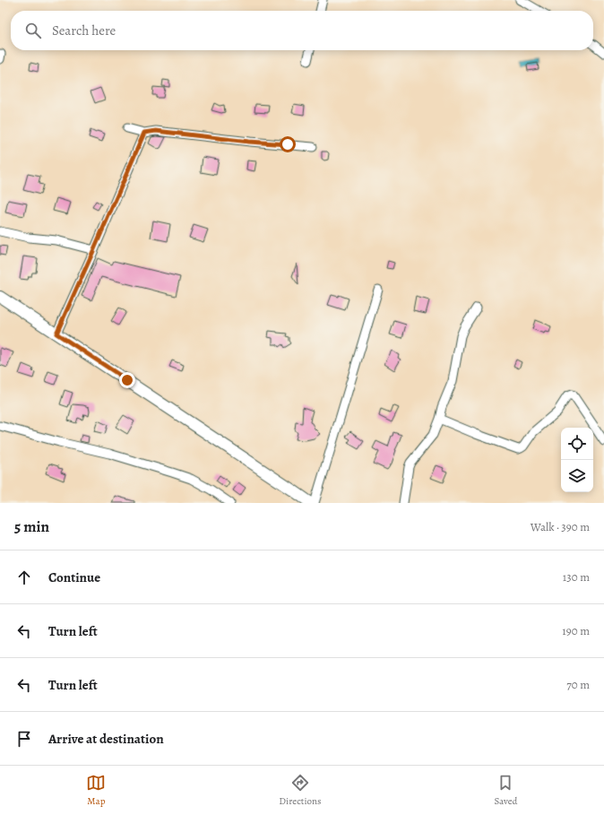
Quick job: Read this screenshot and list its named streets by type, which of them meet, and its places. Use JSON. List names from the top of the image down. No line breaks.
{"page":{"search":"Search here","heading":["5 min","Walk · 390 m"],"list":[["Continue","130 m"],["Turn left","190 m"],["Turn left","70 m"],"Arrive at destination"],"nav":["Map","Directions","Saved"]}}
